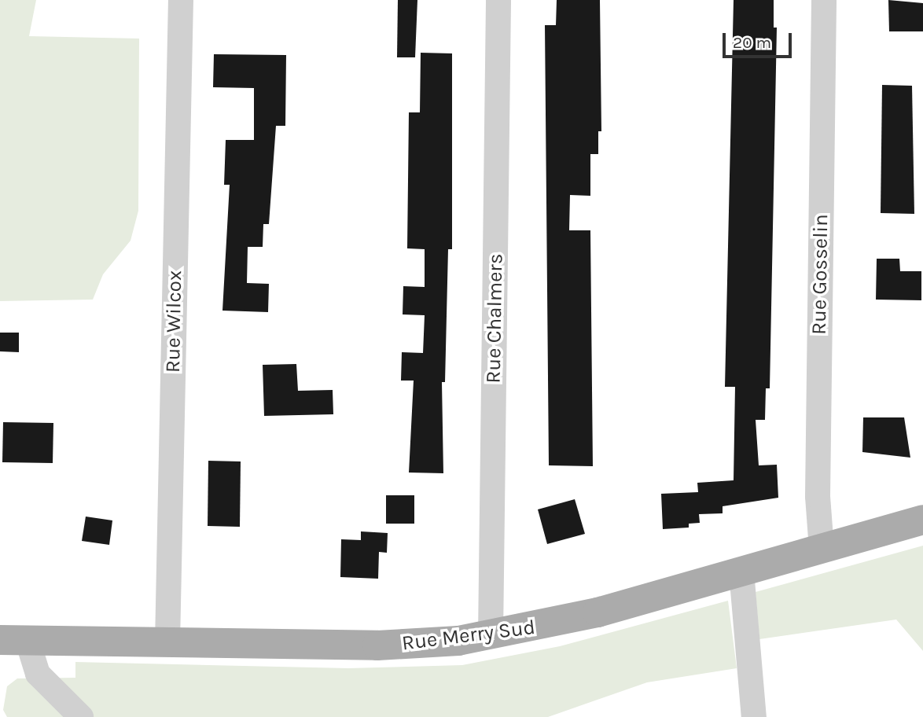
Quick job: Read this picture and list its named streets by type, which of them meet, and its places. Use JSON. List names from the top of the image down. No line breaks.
{"streets":{"main road":["Rue Merry Sud"],"street":["Rue Gosselin","Rue Chalmers","Rue Wilcox"]},"crossings":[["Rue Gosselin","Rue Merry Sud"],["Rue Chalmers","Rue Merry Sud"],["Rue Wilcox","Rue Merry Sud"]],"scale_bar":"20 m"}
